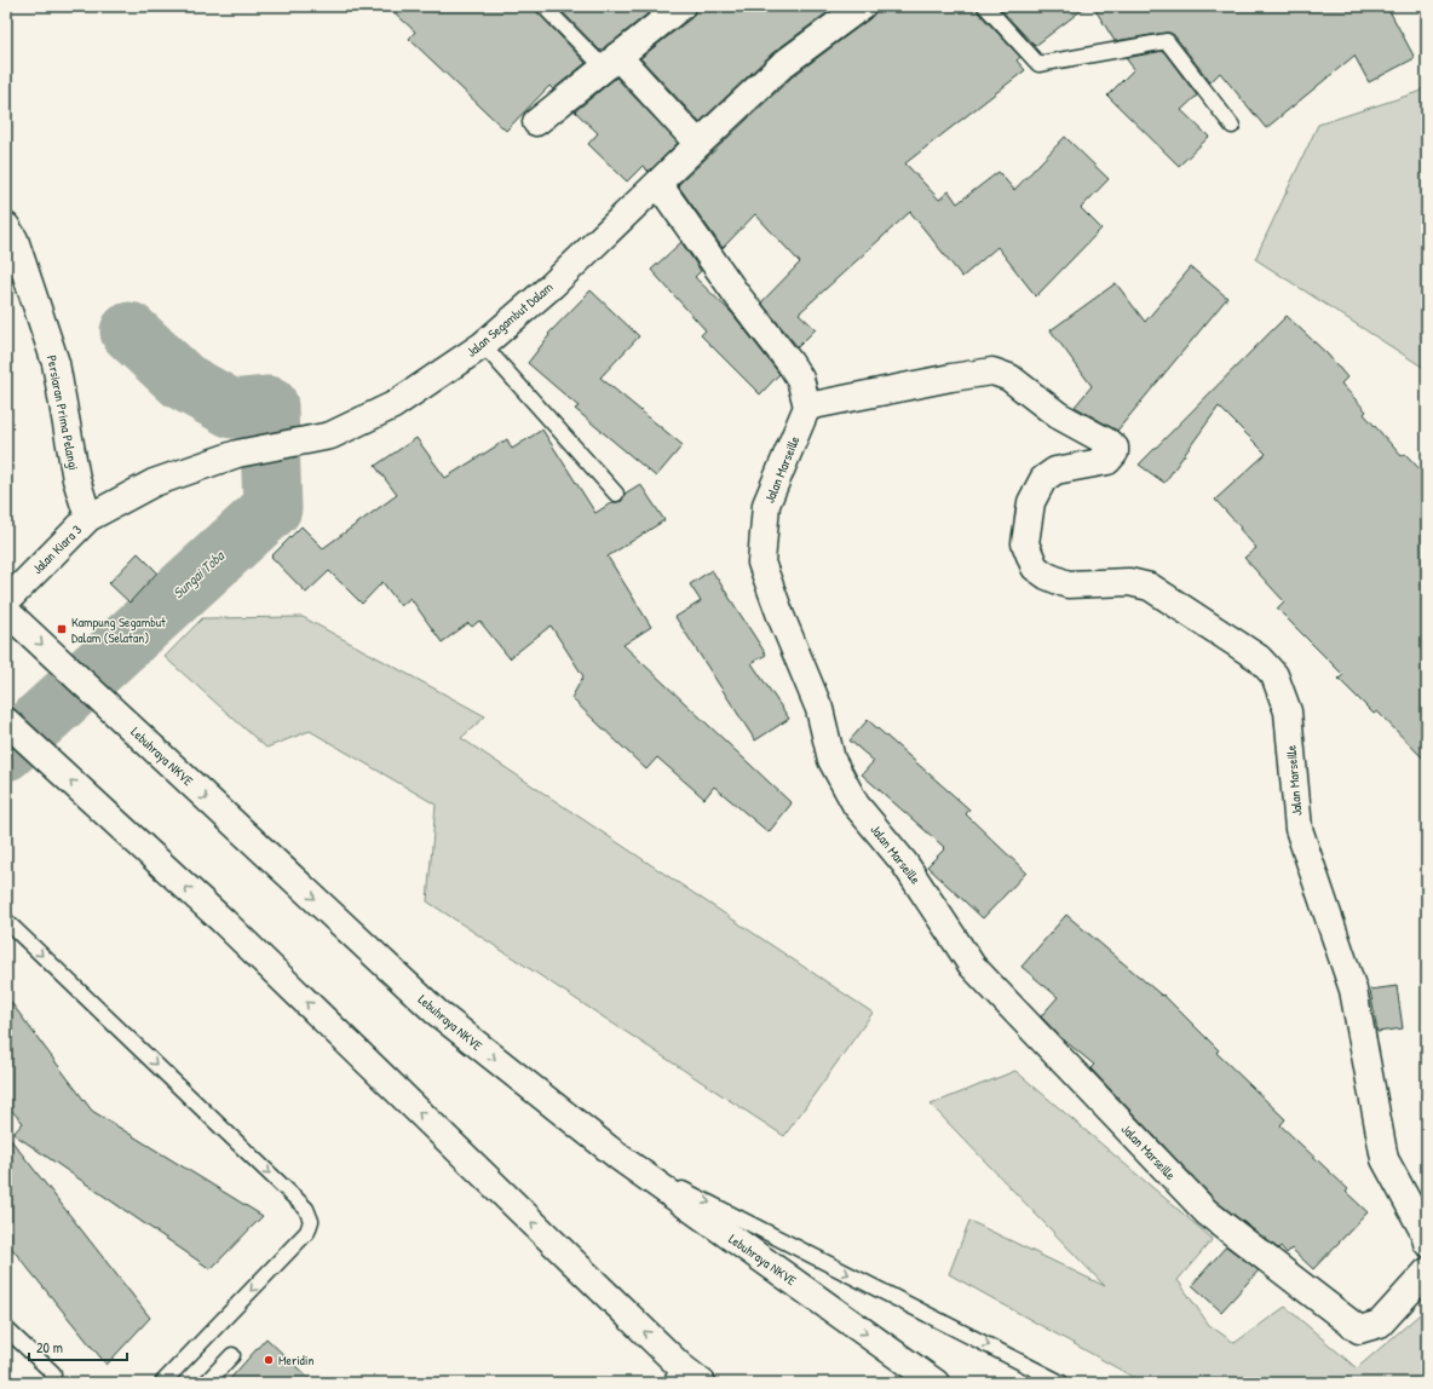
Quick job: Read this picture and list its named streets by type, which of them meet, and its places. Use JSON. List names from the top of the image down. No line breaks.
{"streets":{"main road":["Jalan Segambut Dalam","Persiaran Prima Pelangi","Jalan Marseille","Jalan Kiara 3","Lebuhraya NKVE"]},"crossings":[["Jalan Segambut Dalam","Persiaran Prima Pelangi"],["Jalan Segambut Dalam","Jalan Kiara 3"],["Persiaran Prima Pelangi","Jalan Kiara 3"]],"water":["Sungai Toba"],"places":{"transit":["Kampung Segambut Dalam (Selatan)"],"other":["Meridin"]},"scale_bar":"20 m"}
